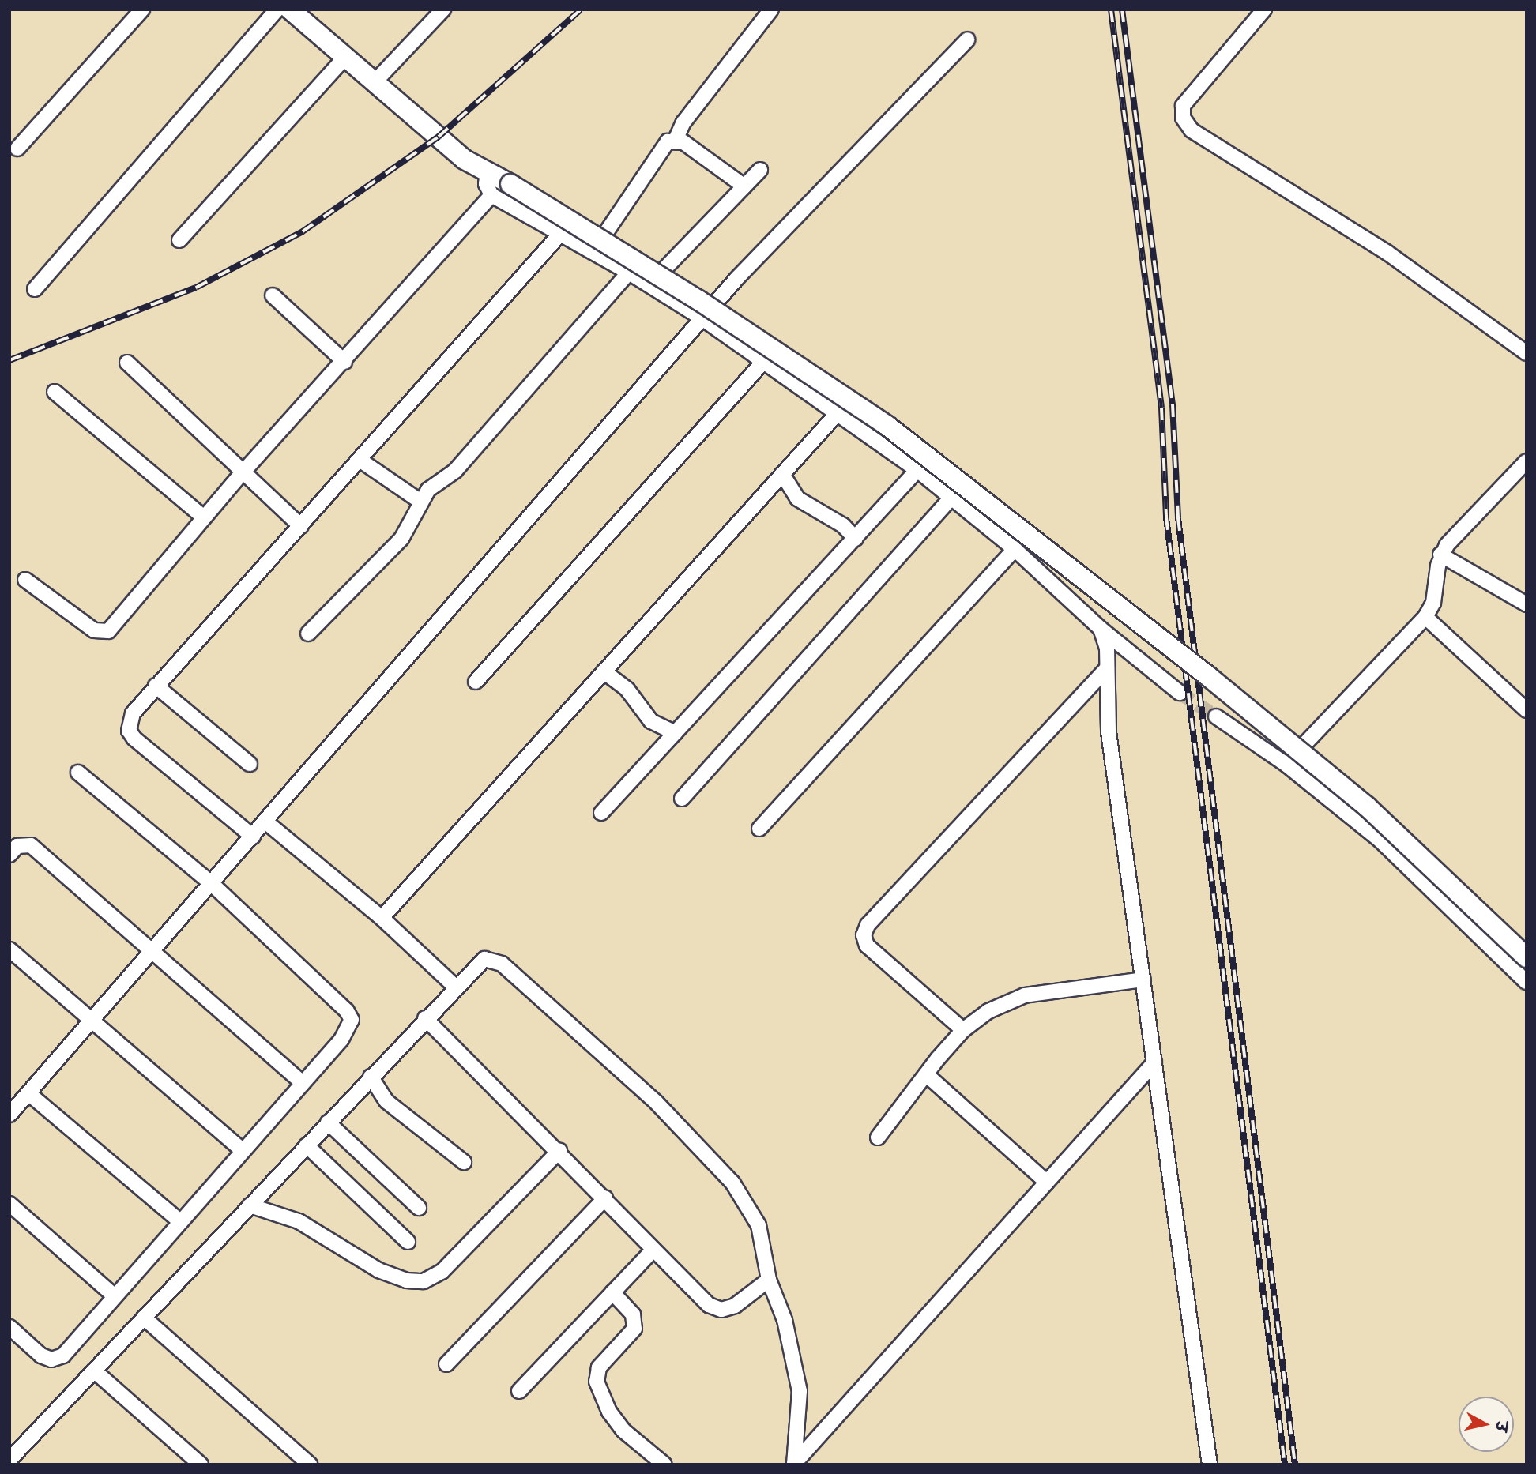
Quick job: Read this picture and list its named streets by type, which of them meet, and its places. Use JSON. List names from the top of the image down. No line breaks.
{"north":"right"}
